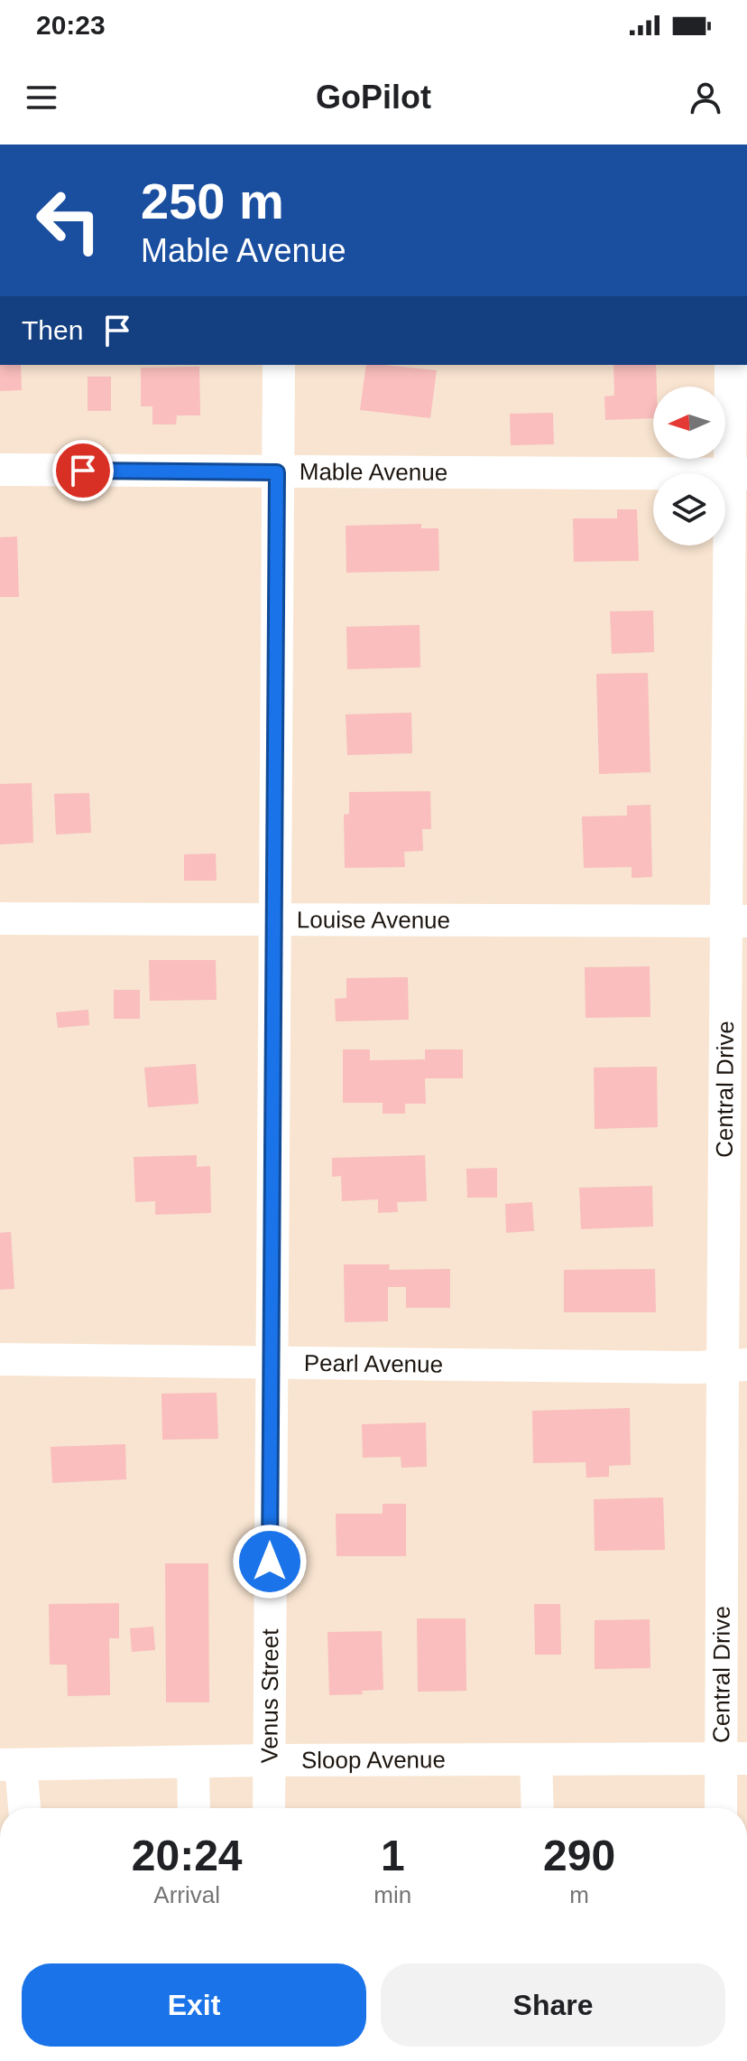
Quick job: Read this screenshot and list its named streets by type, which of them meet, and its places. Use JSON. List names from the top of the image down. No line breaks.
{"streets":{"street":["Mable Avenue","Louise Avenue","Central Drive","Pearl Avenue","Venus Street","Sloop Avenue"]},"crossings":[["Mable Avenue","Central Drive"],["Mable Avenue","Venus Street"],["Louise Avenue","Central Drive"],["Louise Avenue","Venus Street"],["Central Drive","Pearl Avenue"],["Central Drive","Sloop Avenue"],["Pearl Avenue","Venus Street"],["Venus Street","Sloop Avenue"]],"north":"left","page":{"status":"20:23","header":"GoPilot","turn":["250 m","Mable Avenue"],"then":"Then","eta":["20:24","Arrival","1","min","290","m"],"buttons":["Exit","Share"]}}
